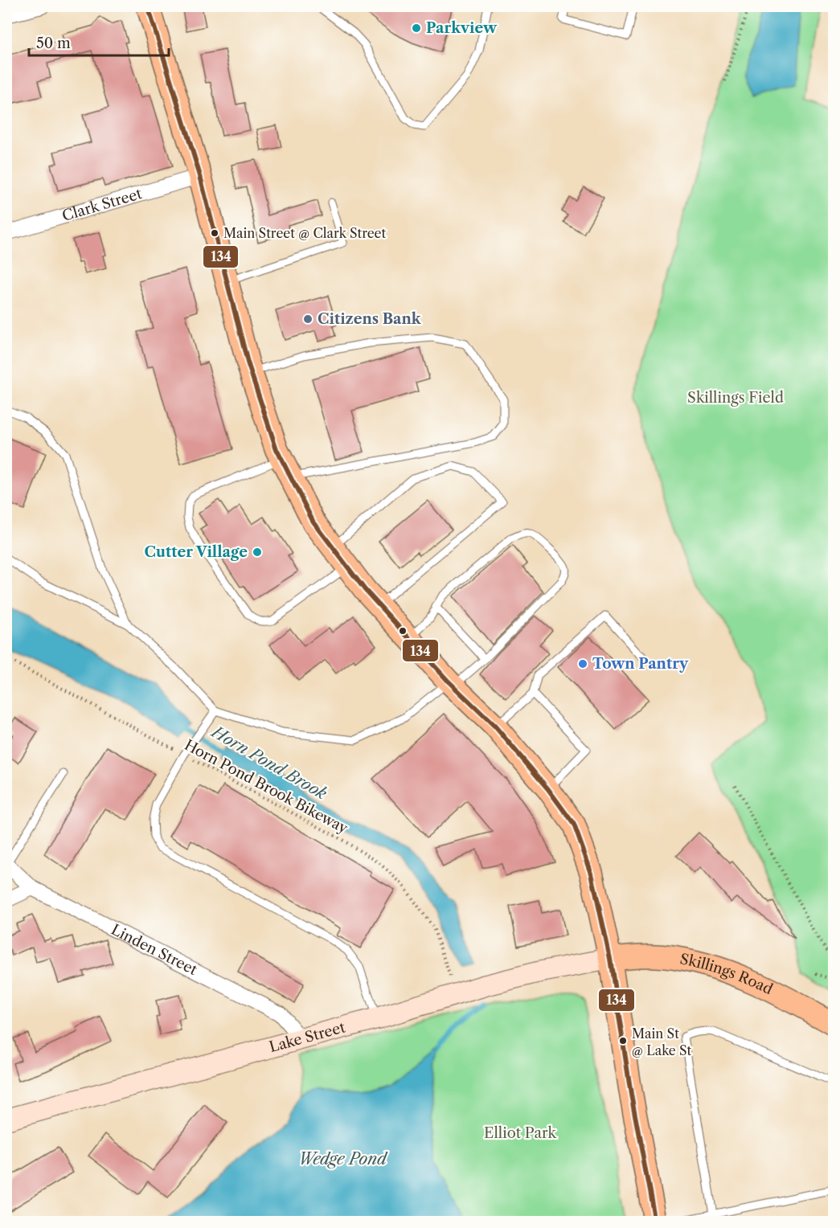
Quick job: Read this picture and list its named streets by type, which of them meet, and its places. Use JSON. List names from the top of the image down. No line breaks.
{"streets":{"main road":["Skillings Road"],"street":["Clark Street","Linden Street","Lake Street"],"path":["Horn Pond Brook Bikeway"]},"crossings":[["Horn Pond Brook Bikeway","Lake Street"],["Linden Street","Lake Street"],["Skillings Road","Lake Street"]],"water":["Horn Pond Brook","Wedge Pond"],"parks":["Skillings Field","Elliot Park"],"places":["Parkview","Main Street @ Clark Street","Citizens Bank","Cutter Village","Town Pantry","Main St @ Lake St"],"lines":["transit line 134"],"scale_bar":"50 m"}
